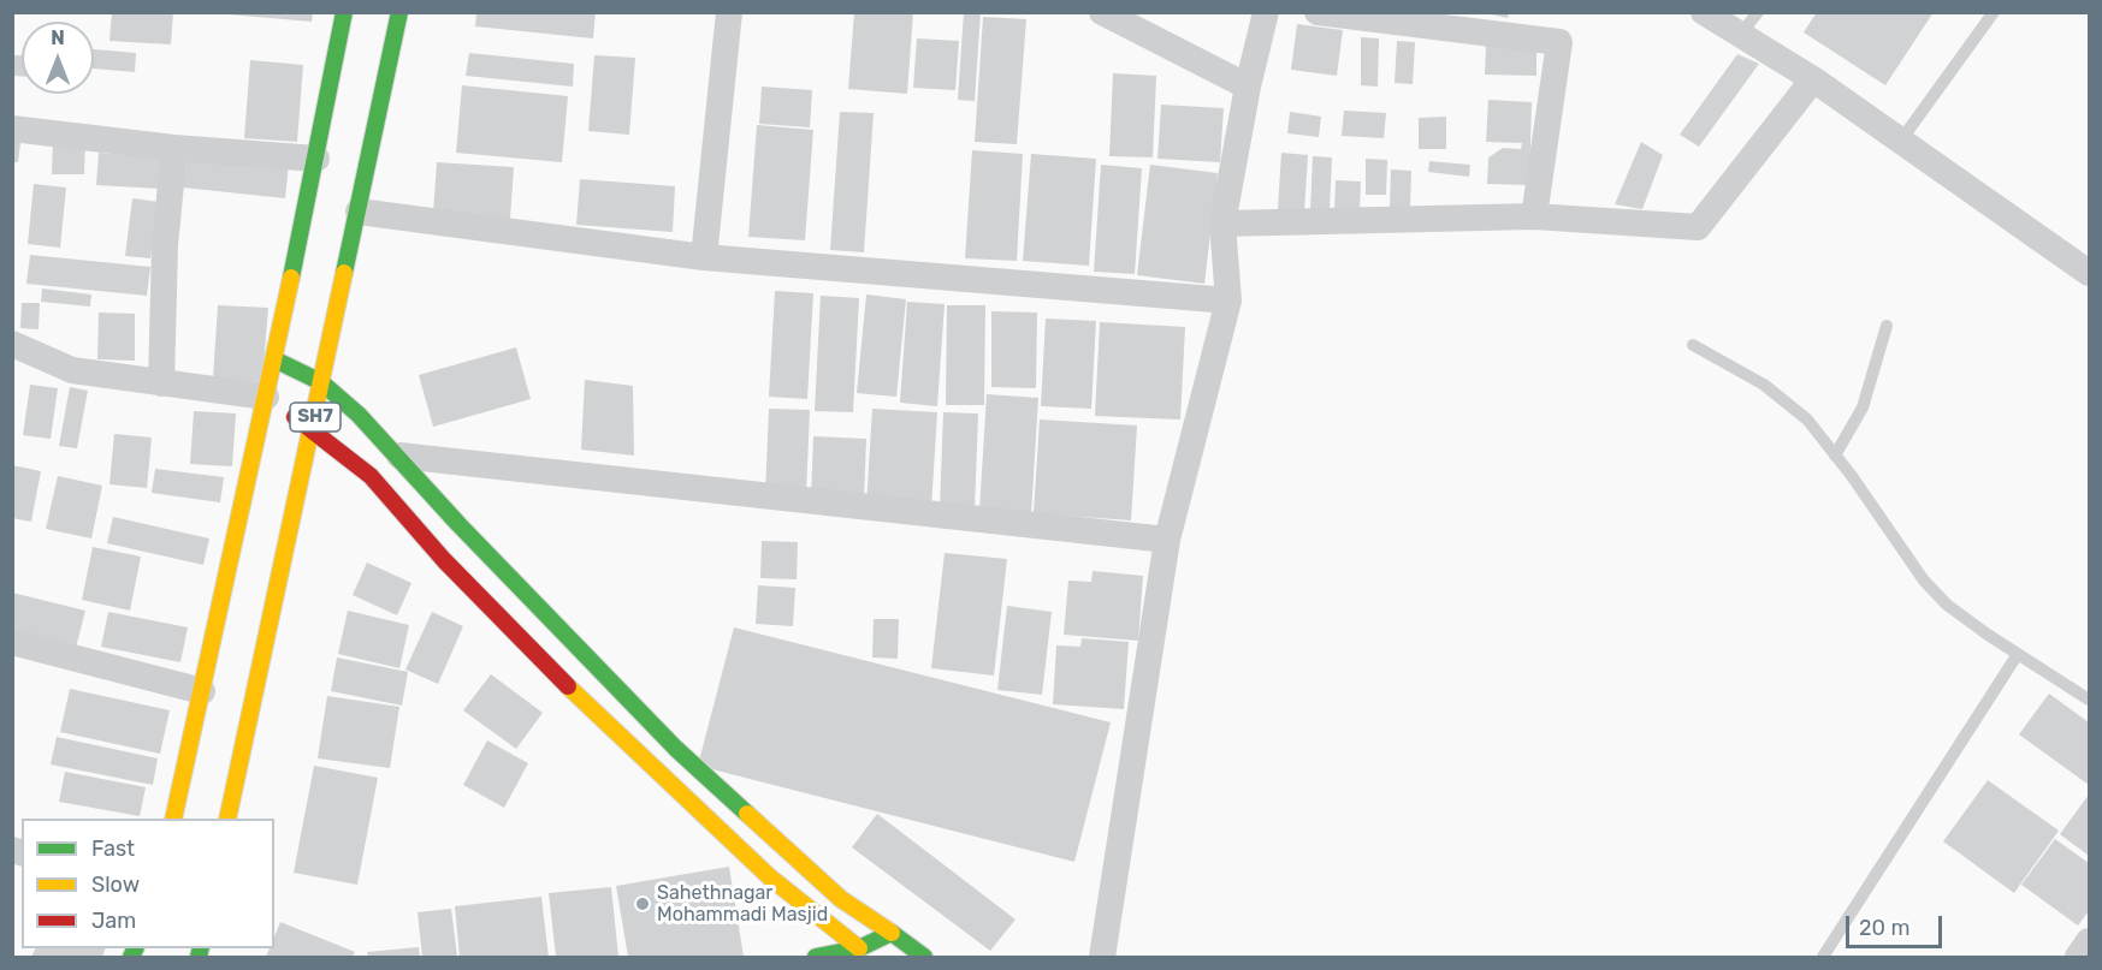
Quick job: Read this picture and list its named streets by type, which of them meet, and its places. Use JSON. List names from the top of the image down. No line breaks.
{"streets":{"main road":["SH7"]},"places":["Sahethnagar Mohammadi Masjid"],"legend":["Fast","Slow","Jam"],"scale_bar":"20 m","north":"top"}
